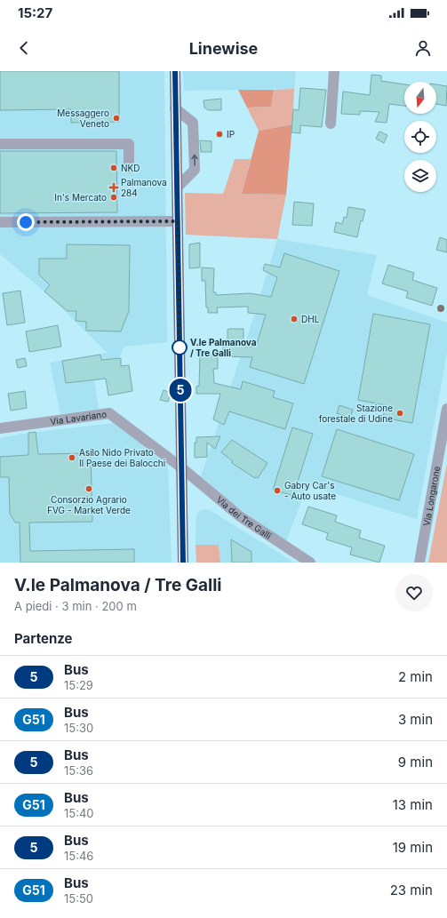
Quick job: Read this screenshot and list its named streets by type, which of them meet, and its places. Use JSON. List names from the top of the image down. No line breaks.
{"streets":{"street":["Via Lavariano","Via Longarone","Via dei Tre Galli"]},"crossings":[["Via Lavariano","Via dei Tre Galli"]],"places":{"other":["Messaggero Veneto","IP","NKD","In's Mercato","DHL","V.le Palmanova / Tre Galli","Stazione forestale di Udine","Asilo Nido Privato Il Paese dei Balocchi","Consorzio Agrario FVG - Market Verde","Gabry Car's - Auto usate"],"health":["Palmanova 284"]},"lines":["bus line 5"],"north":"bottom","page":{"status":"15:27","header":"Linewise","on_map":"5","heading":[["V.le Palmanova / Tre Galli","A piedi · 3 min · 200 m"],"Partenze"],"list":[{"mark":"5","name":"Bus","note":"15:29","value":"2 min"},{"mark":"G51","name":"Bus","note":"15:30","value":"3 min"},{"mark":"5","name":"Bus","note":"15:36","value":"9 min"},{"mark":"G51","name":"Bus","note":"15:40","value":"13 min"},{"mark":"5","name":"Bus","note":"15:46","value":"19 min"},{"mark":"G51","name":"Bus","note":"15:50","value":"23 min"}]}}
